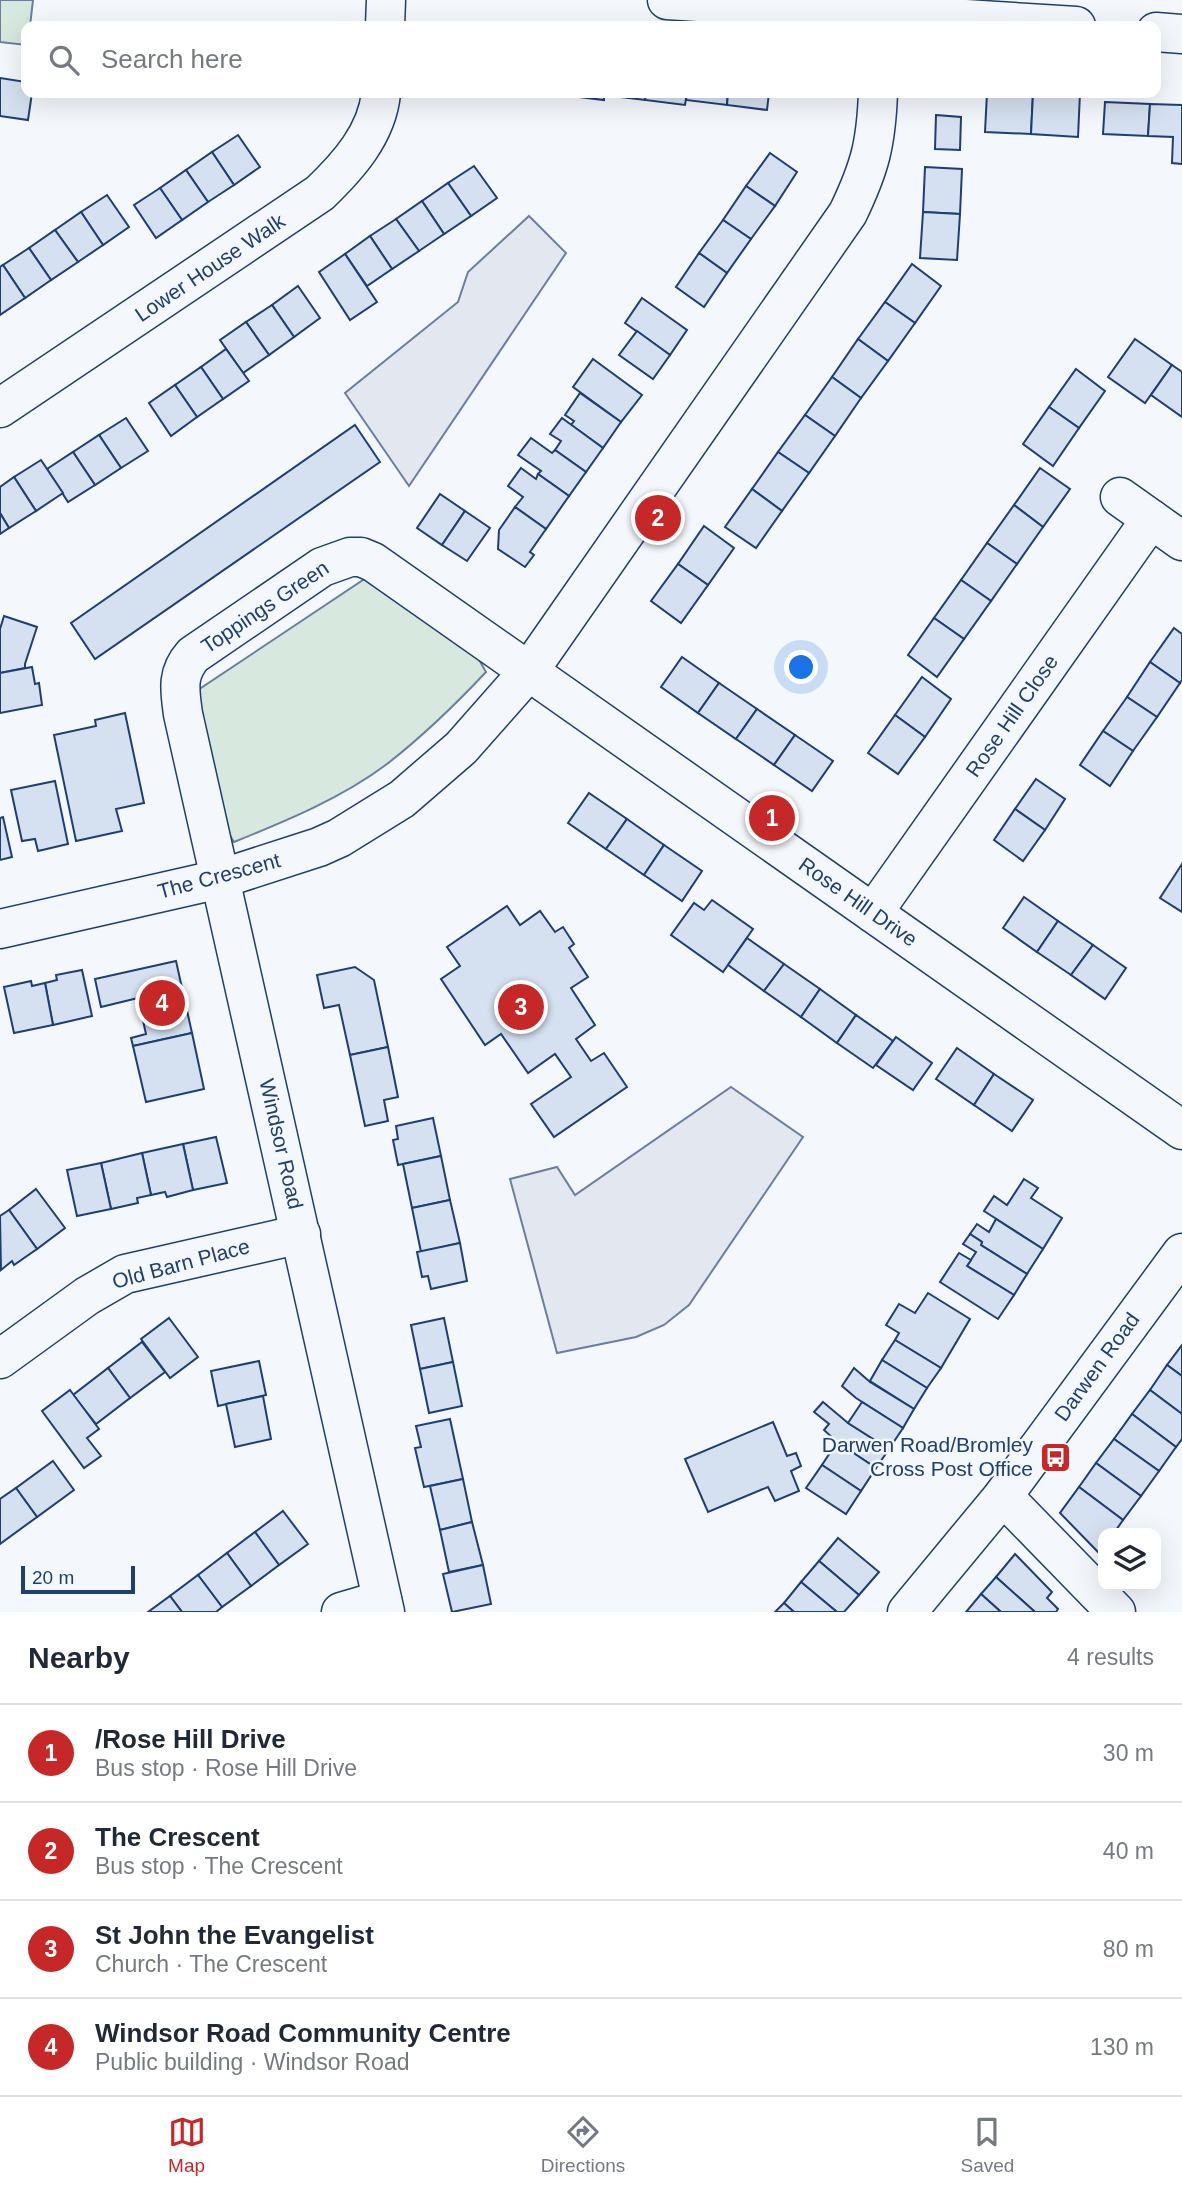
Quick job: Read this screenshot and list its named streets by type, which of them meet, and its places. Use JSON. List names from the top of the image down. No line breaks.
{"streets":{"street":["Lower House Walk","Toppings Green","Rose Hill Close","The Crescent","Rose Hill Drive","Windsor Road","Old Barn Place","Darwen Road"]},"crossings":[["Toppings Green","Rose Hill Drive"],["Toppings Green","Windsor Road"],["Rose Hill Close","Rose Hill Drive"],["The Crescent","Rose Hill Drive"],["The Crescent","Windsor Road"],["Windsor Road","Old Barn Place"]],"places":{"bus stop":["Darwen Road/Bromley Cross Post Office"]},"scale_bar":"20 m","page":{"search":"Search here","pins":["2","1","4","3"],"scale":"20 m","heading":["Nearby","4 results"],"list":[{"mark":"1","name":"/Rose Hill Drive","note":"Bus stop · Rose Hill Drive","value":"30 m"},{"mark":"2","name":"The Crescent","note":"Bus stop · The Crescent","value":"40 m"},{"mark":"3","name":"St John the Evangelist","note":"Church · The Crescent","value":"80 m"},{"mark":"4","name":"Windsor Road Community Centre","note":"Public building · Windsor Road","value":"130 m"}],"nav":["Map","Directions","Saved"]}}
